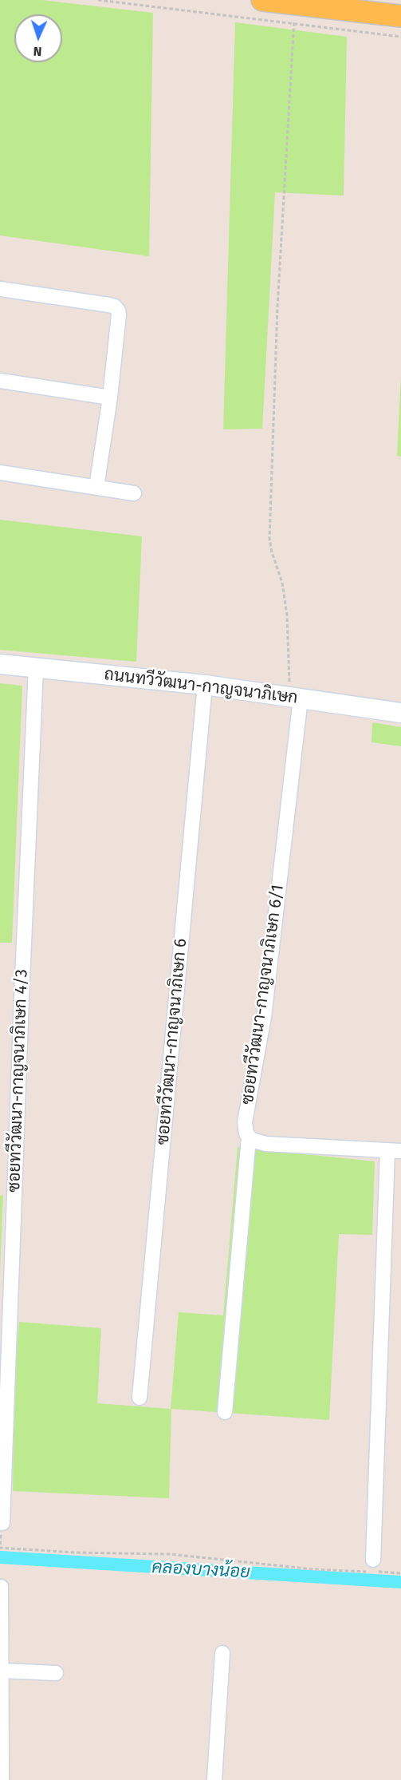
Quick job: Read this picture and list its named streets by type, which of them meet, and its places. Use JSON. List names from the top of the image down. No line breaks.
{"streets":{"street":["ถนนทวีวัฒนา-กาญจนาภิเษก","ซอยทวีวัฒนา-กาญจนาภิเษก 6/1","ซอยทวีวัฒนา-กาญจนาภิเษก 6","ซอยทวีวัฒนา-กาญจนาภิเษก 4/3"]},"crossings":[["ถนนทวีวัฒนา-กาญจนาภิเษก","ซอยทวีวัฒนา-กาญจนาภิเษก 6/1"],["ถนนทวีวัฒนา-กาญจนาภิเษก","ซอยทวีวัฒนา-กาญจนาภิเษก 6"],["ถนนทวีวัฒนา-กาญจนาภิเษก","ซอยทวีวัฒนา-กาญจนาภิเษก 4/3"]],"water":["คลองบางน้อย"],"north":"bottom"}
